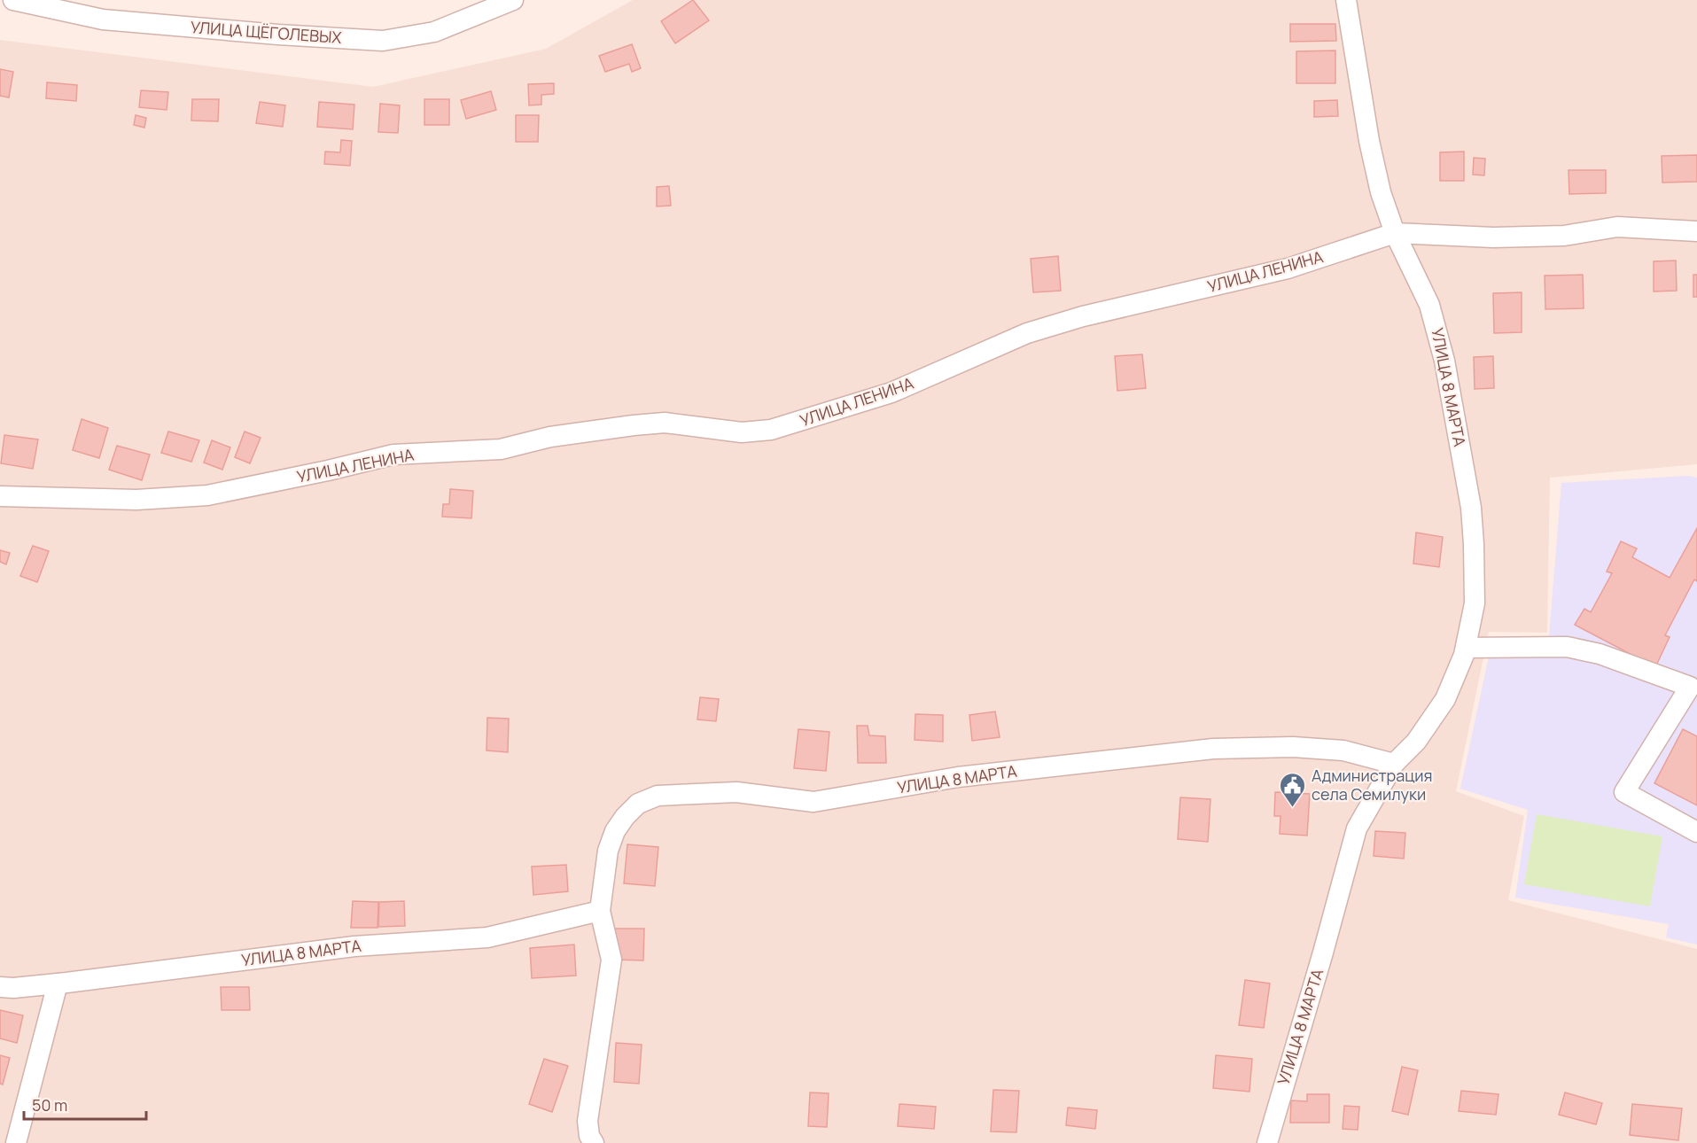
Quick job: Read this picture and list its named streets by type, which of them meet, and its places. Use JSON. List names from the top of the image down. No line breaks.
{"streets":{"street":["УЛИЦА ЩЁГОЛЕВЫХ","УЛИЦА ЛЕНИНА","УЛИЦА 8 МАРТА"]},"crossings":[["УЛИЦА ЛЕНИНА","УЛИЦА 8 МАРТА"]],"places":{"public building":["Администрация села Семилуки"]},"scale_bar":"50 m"}
